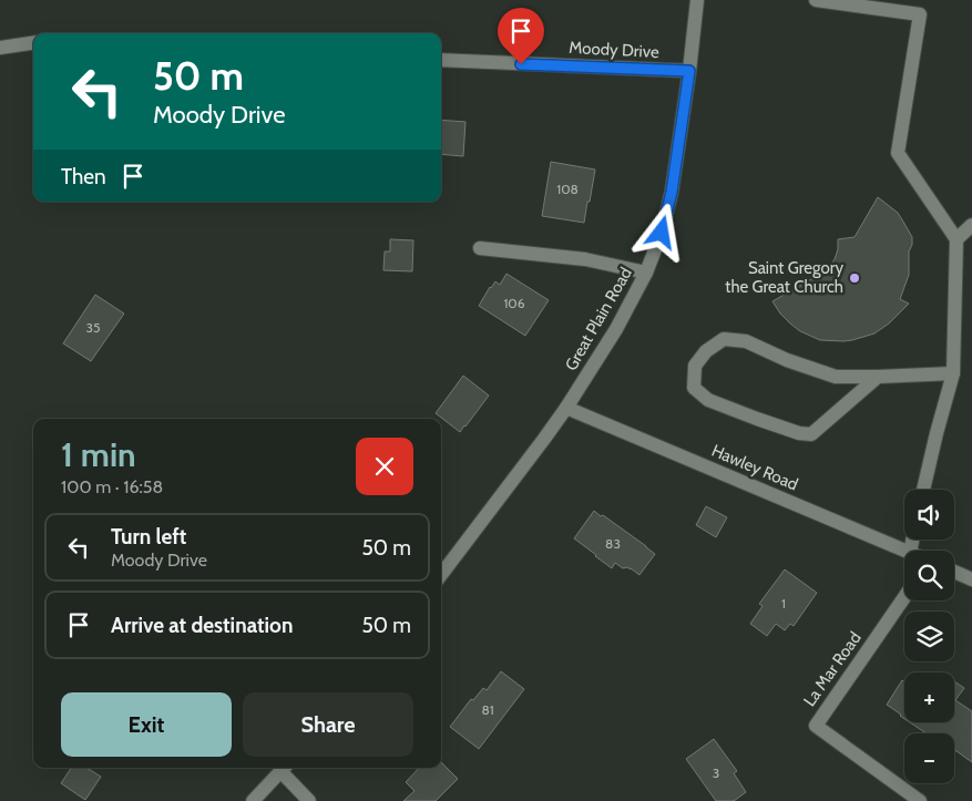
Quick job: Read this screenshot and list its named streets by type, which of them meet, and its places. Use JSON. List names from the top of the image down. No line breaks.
{"streets":{"street":["Moody Drive","Great Plain Road","Hawley Road","La Mar Road"]},"crossings":[["Moody Drive","Great Plain Road"],["Great Plain Road","Hawley Road"]],"places":["Saint Gregory the Great Church"],"house_numbers":["108","106","35","83","1","81","3"],"page":{"turn":["50 m","Moody Drive"],"then":"Then","heading":["1 min","100 m · 16:58"],"map_buttons":["+","−"],"list":[{"name":"Turn left","note":"Moody Drive","value":"50 m"},{"name":"Arrive at destination","value":"50 m"}],"buttons":["Exit","Share"]}}
